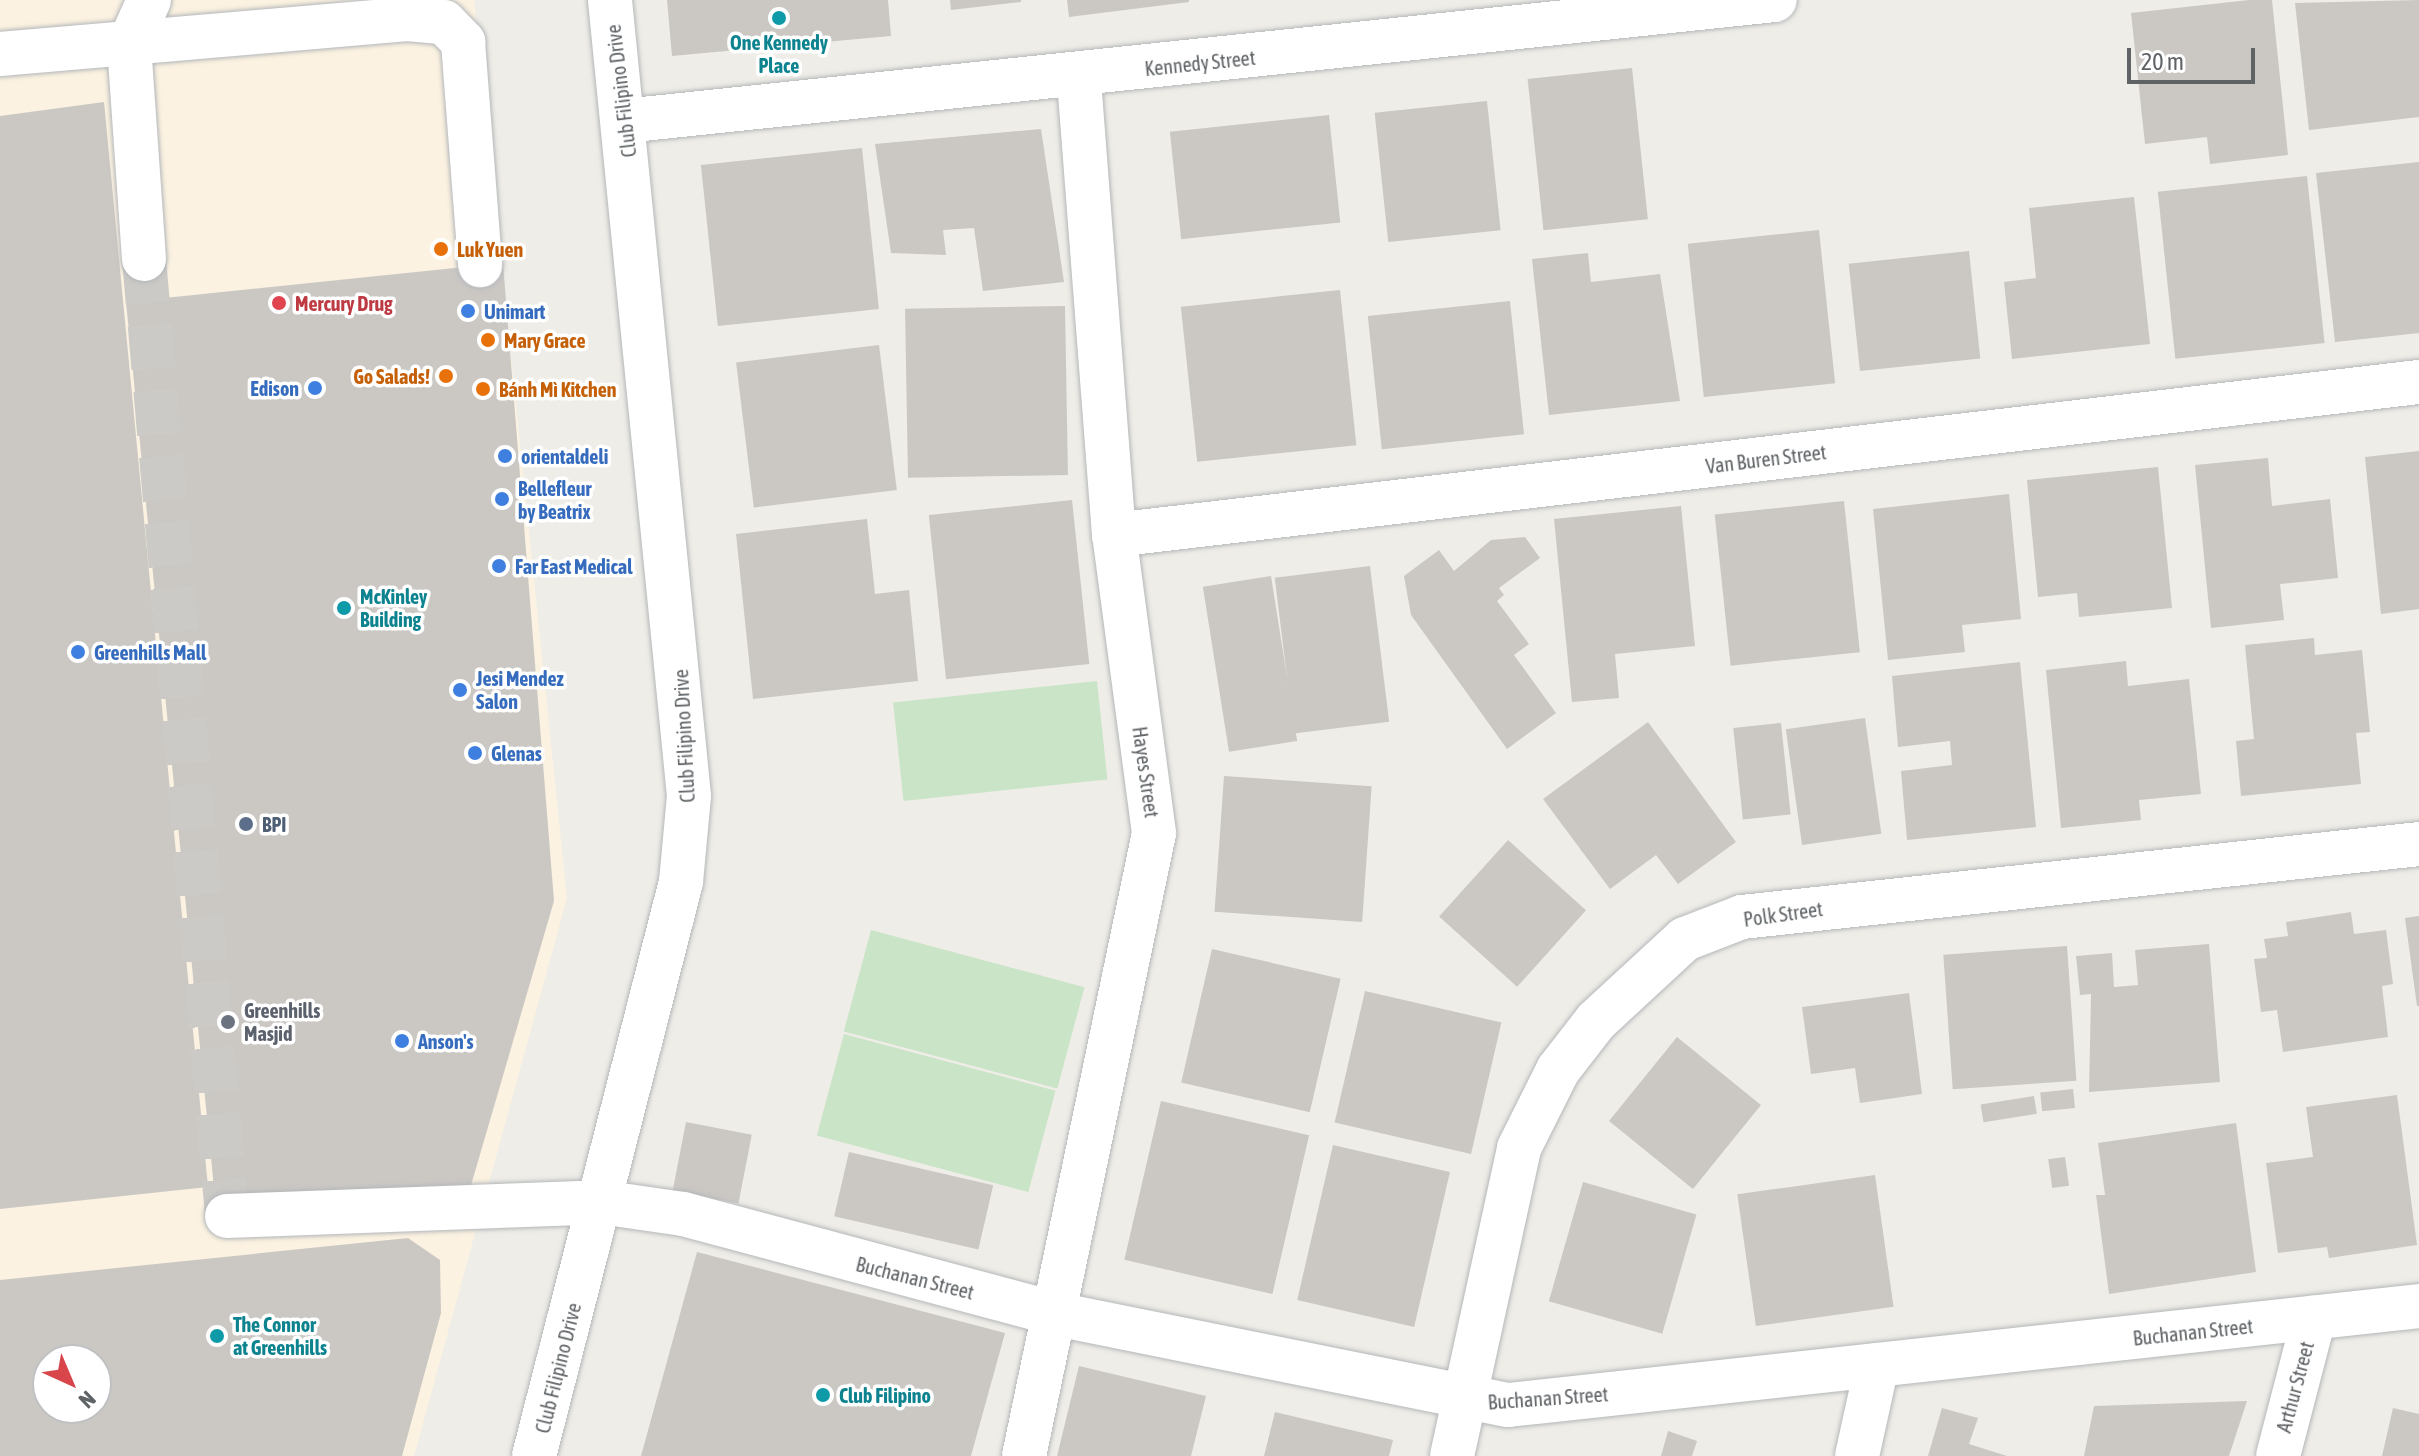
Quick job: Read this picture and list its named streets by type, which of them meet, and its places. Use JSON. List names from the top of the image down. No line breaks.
{"streets":{"street":["Kennedy Street","Club Filipino Drive","Van Buren Street","Hayes Street","Polk Street","Buchanan Street","Arthur Street"]},"crossings":[["Kennedy Street","Club Filipino Drive"],["Kennedy Street","Hayes Street"],["Club Filipino Drive","Buchanan Street"],["Van Buren Street","Hayes Street"],["Hayes Street","Buchanan Street"],["Polk Street","Buchanan Street"],["Buchanan Street","Arthur Street"]],"places":["One Kennedy Place","Luk Yuen","Mercury Drug","Unimart","Mary Grace","Go Salads!","Edison","Bánh Mì Kitchen","orientaldeli","Bellefleur by Beatrix","Far East Medical","McKinley Building","Greenhills Mall","Jesi Mendez Salon","Glenas","BPI","Greenhills Masjid","Anson's","The Connor at Greenhills","Club Filipino"],"scale_bar":"20 m","north":"bottom right"}
